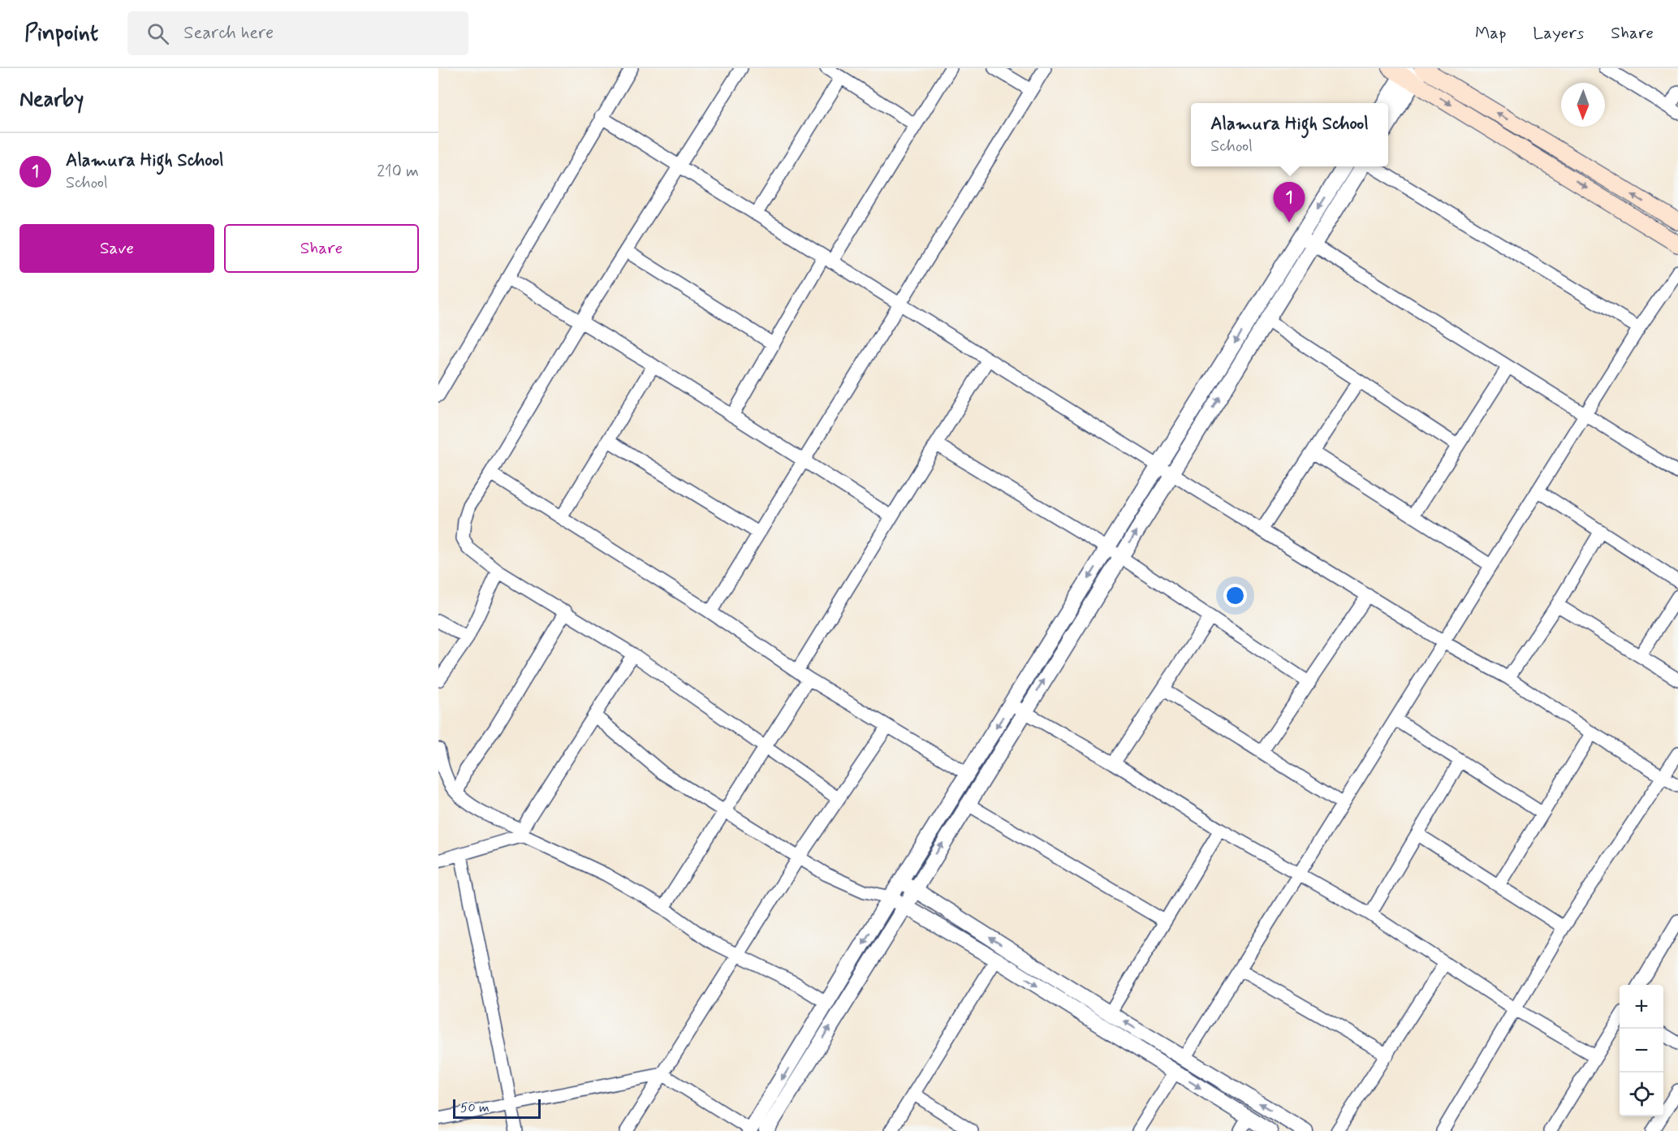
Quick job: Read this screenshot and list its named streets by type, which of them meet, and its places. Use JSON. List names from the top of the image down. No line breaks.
{"scale_bar":"50 m","north":"bottom","page":{"header":"Pinpoint","search":"Search here","nav":["Map","Layers","Share"],"heading":"Nearby","popup":["Alamura High School","School"],"list":[{"mark":"1","name":"Alamura High School","note":"School","value":"210 m"}],"pins":"1","buttons":["Save","Share"],"map_buttons":["+","−"],"scale":"50 m"}}
